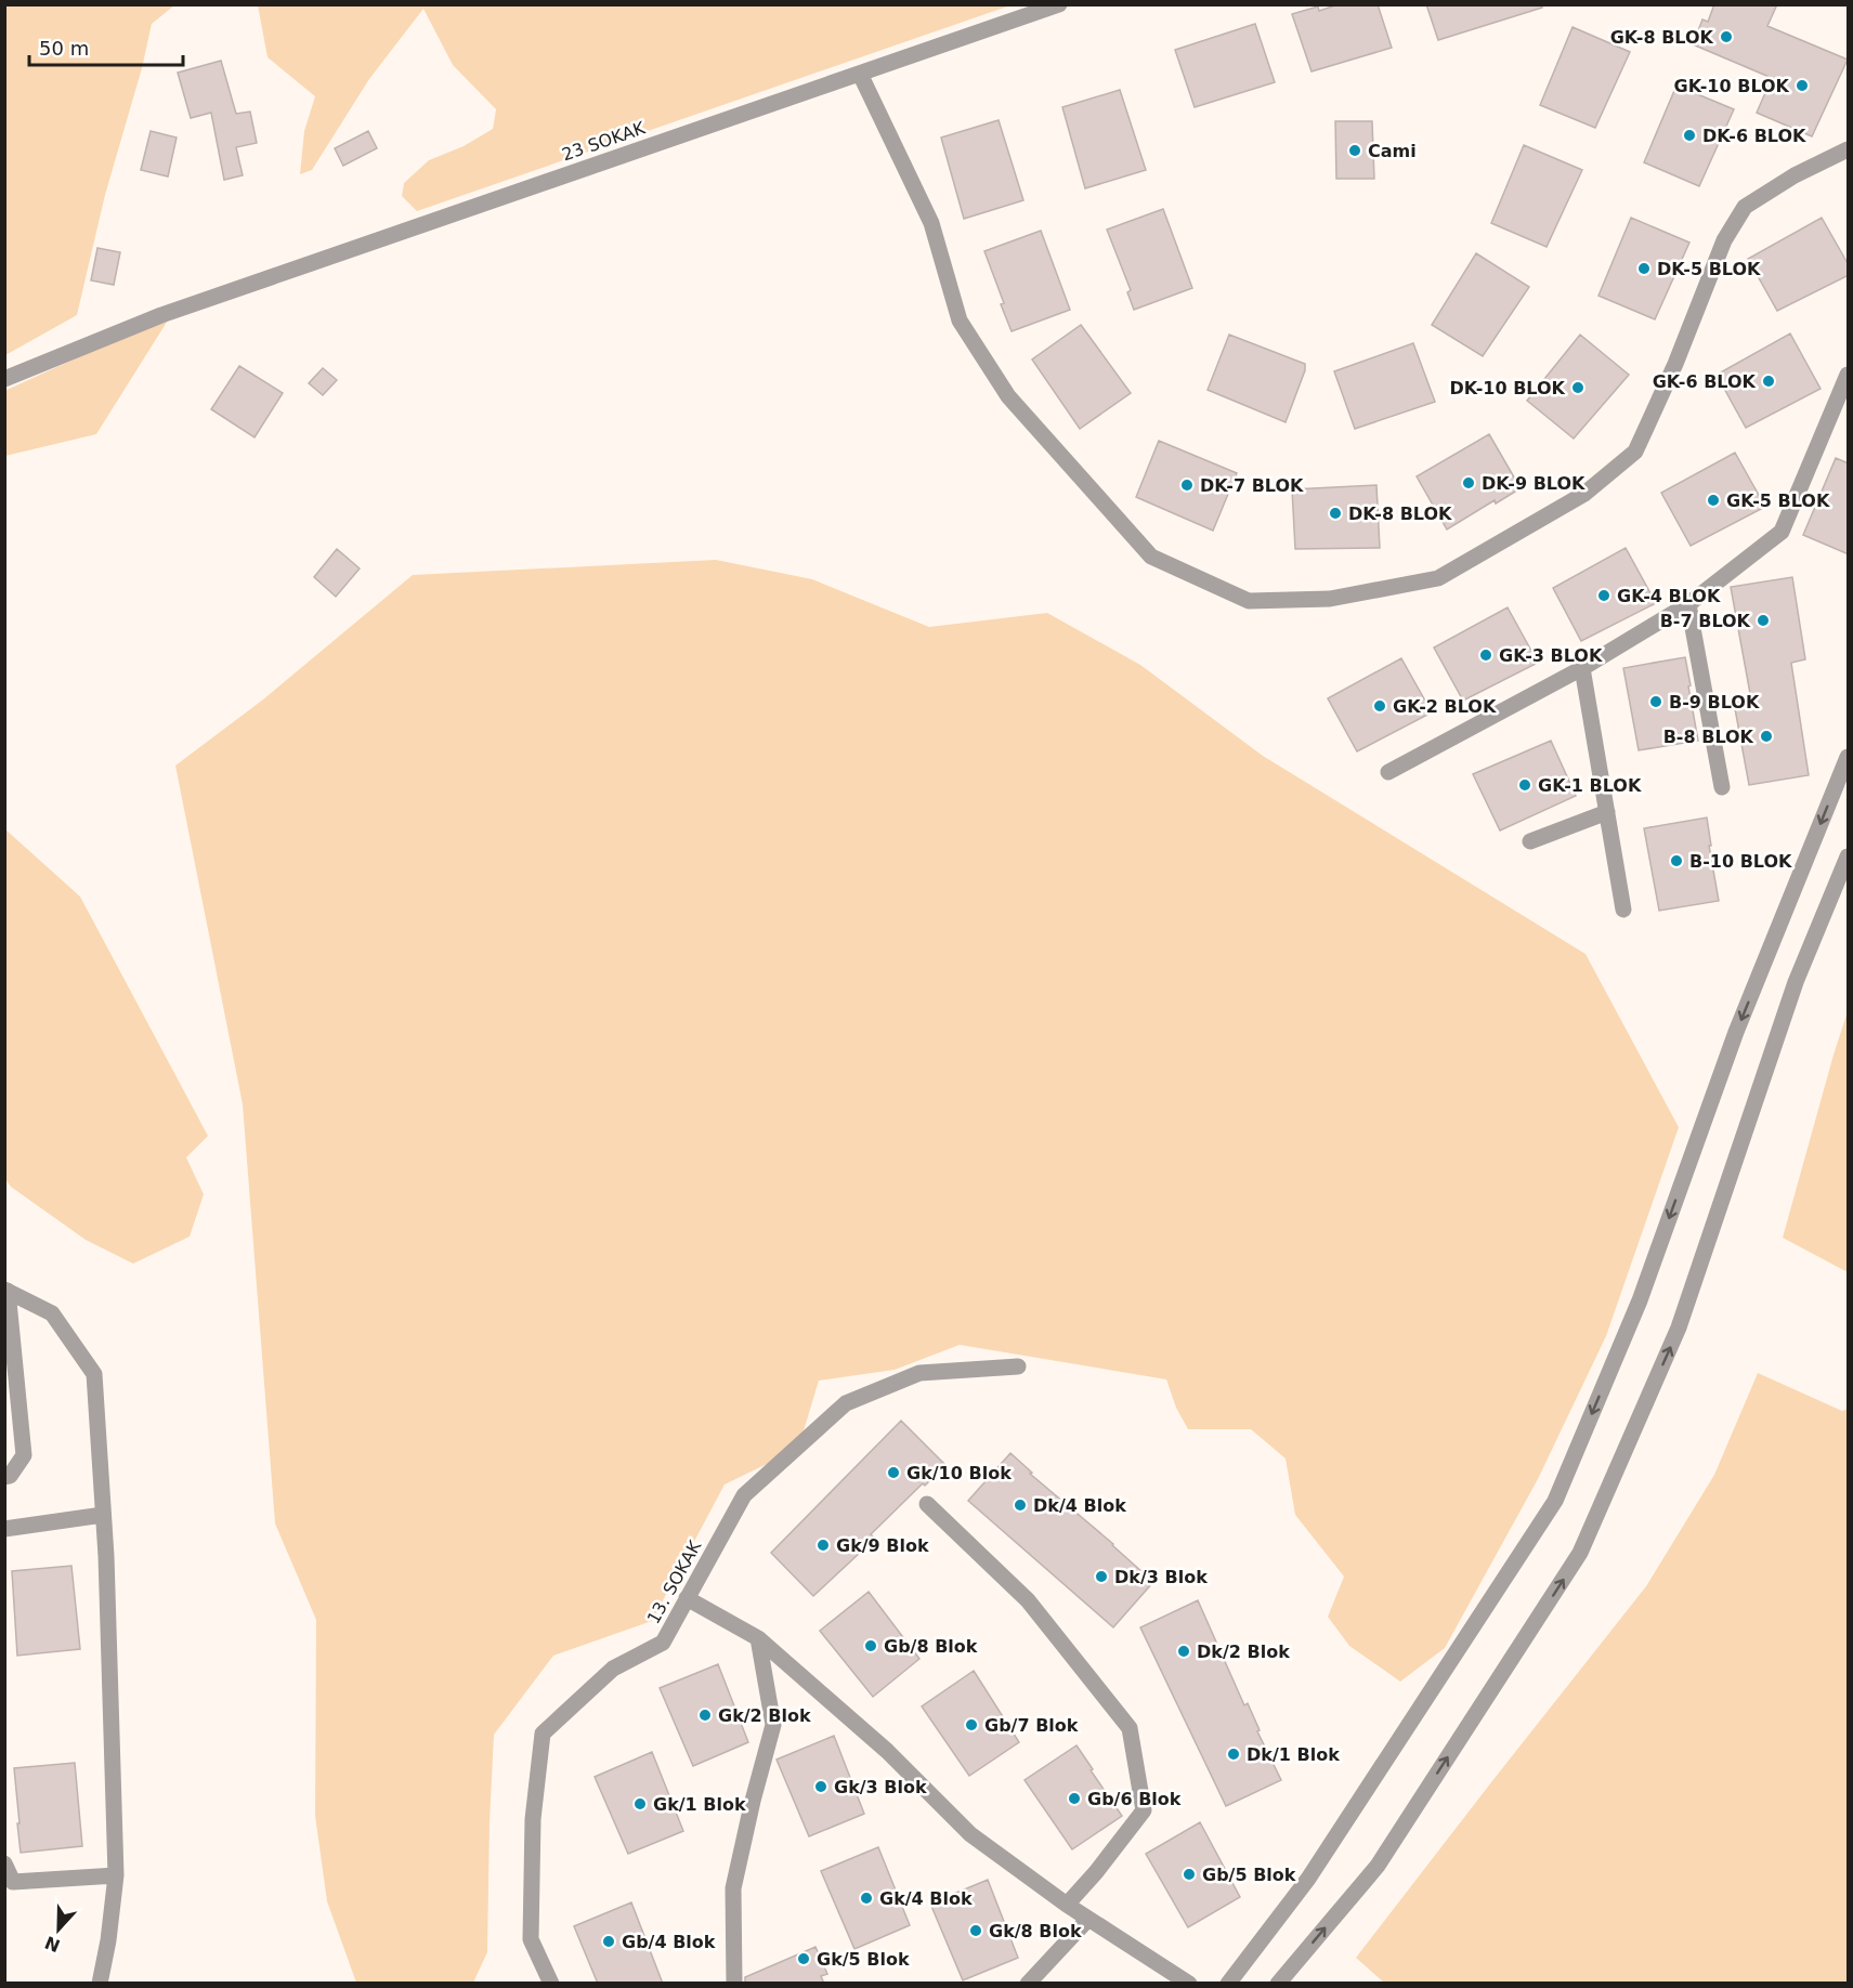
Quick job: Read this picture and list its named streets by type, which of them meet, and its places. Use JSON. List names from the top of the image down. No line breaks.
{"streets":{"street":["23 SOKAK","13. SOKAK"]},"places":["GK-8 BLOK","GK-10 BLOK","DK-6 BLOK","Cami","DK-5 BLOK","GK-6 BLOK","DK-10 BLOK","DK-9 BLOK","DK-7 BLOK","GK-5 BLOK","DK-8 BLOK","GK-4 BLOK","B-7 BLOK","GK-3 BLOK","B-9 BLOK","GK-2 BLOK","B-8 BLOK","GK-1 BLOK","B-10 BLOK","Gk/10 Blok","Dk/4 Blok","Gk/9 Blok","Dk/3 Blok","Gb/8 Blok","Dk/2 Blok","Gk/2 Blok","Gb/7 Blok","Dk/1 Blok","Gk/3 Blok","Gb/6 Blok","Gk/1 Blok","Gb/5 Blok","Gk/4 Blok","Gk/8 Blok","Gb/4 Blok","Gk/5 Blok"],"scale_bar":"50 m","north":"bottom"}
